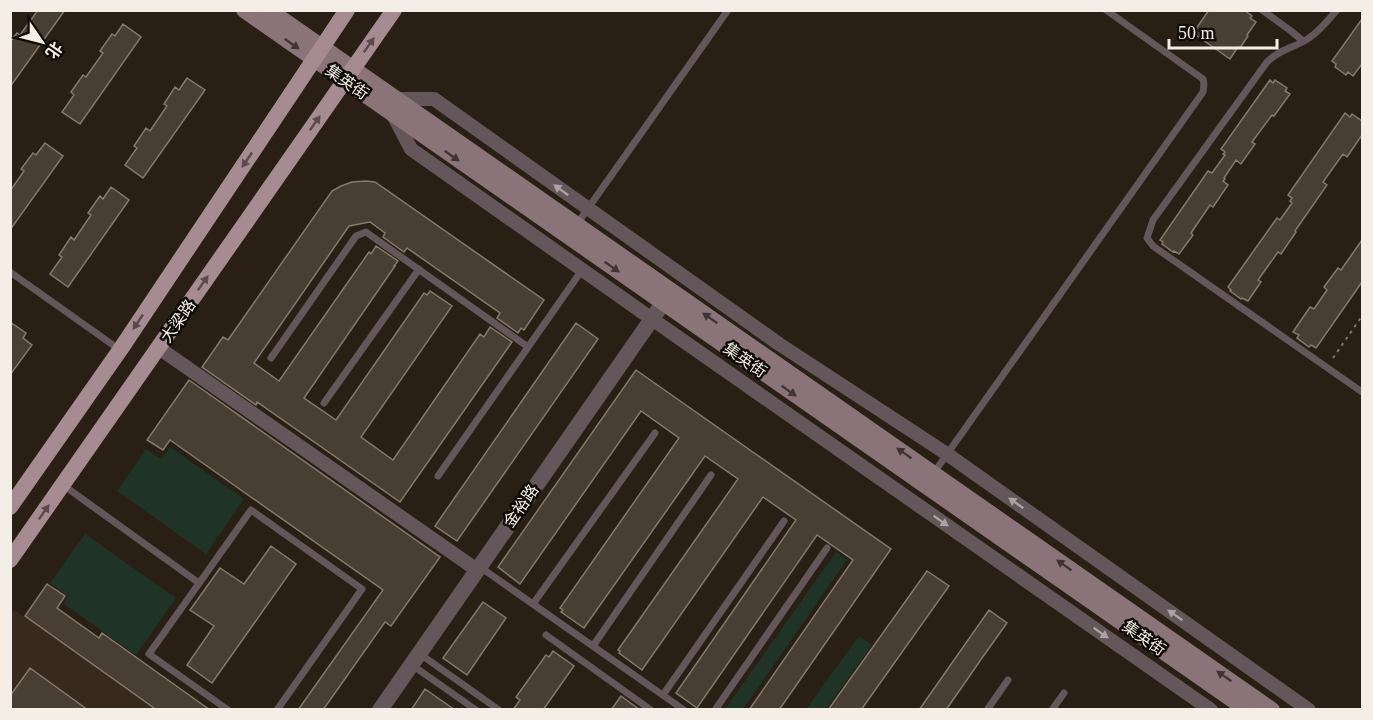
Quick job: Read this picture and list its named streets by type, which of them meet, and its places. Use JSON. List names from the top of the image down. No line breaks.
{"streets":{"main road":["集英街","大梁路"],"street":["金裕路"]},"crossings":[["集英街","大梁路"],["集英街","金裕路"]],"scale_bar":"50 m","north":"bottom right"}
